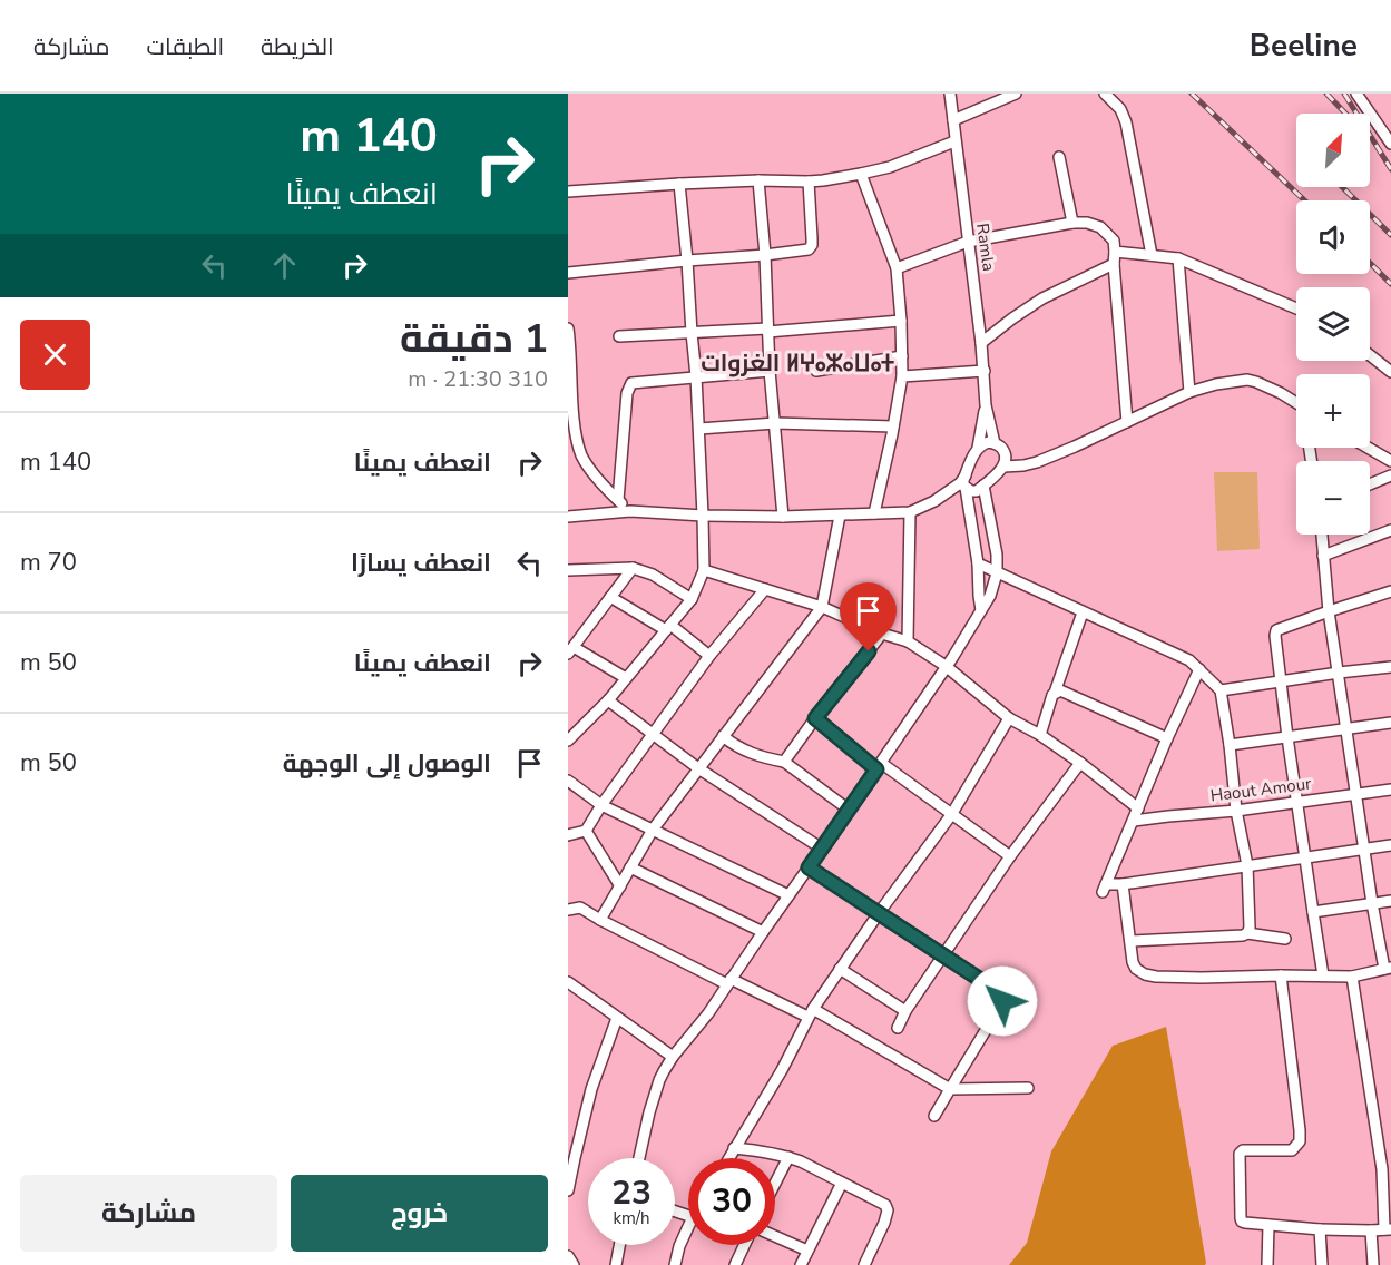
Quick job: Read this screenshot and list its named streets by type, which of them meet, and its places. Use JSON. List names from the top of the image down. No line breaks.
{"streets":{"street":["Ramla","Haout Amour"]},"districts":["الغزوات ⵍⵖⴰⵣⴰⵡⴰⵜ"],"north":"top right","page":{"header":"Beeline","nav":["الخريطة","الطبقات","مشاركة"],"turn":["140 m","انعطف يمينًا"],"map_buttons":["+","−"],"heading":["1 دقيقة","310 m · 21:30"],"list":[{"name":"انعطف يمينًا","value":"140 m"},{"name":"انعطف يسارًا","value":"70 m"},{"name":"انعطف يمينًا","value":"50 m"},{"name":"الوصول إلى الوجهة","value":"50 m"}],"speed":"23 km/h","limit":"30","buttons":["خروج","مشاركة"]}}
